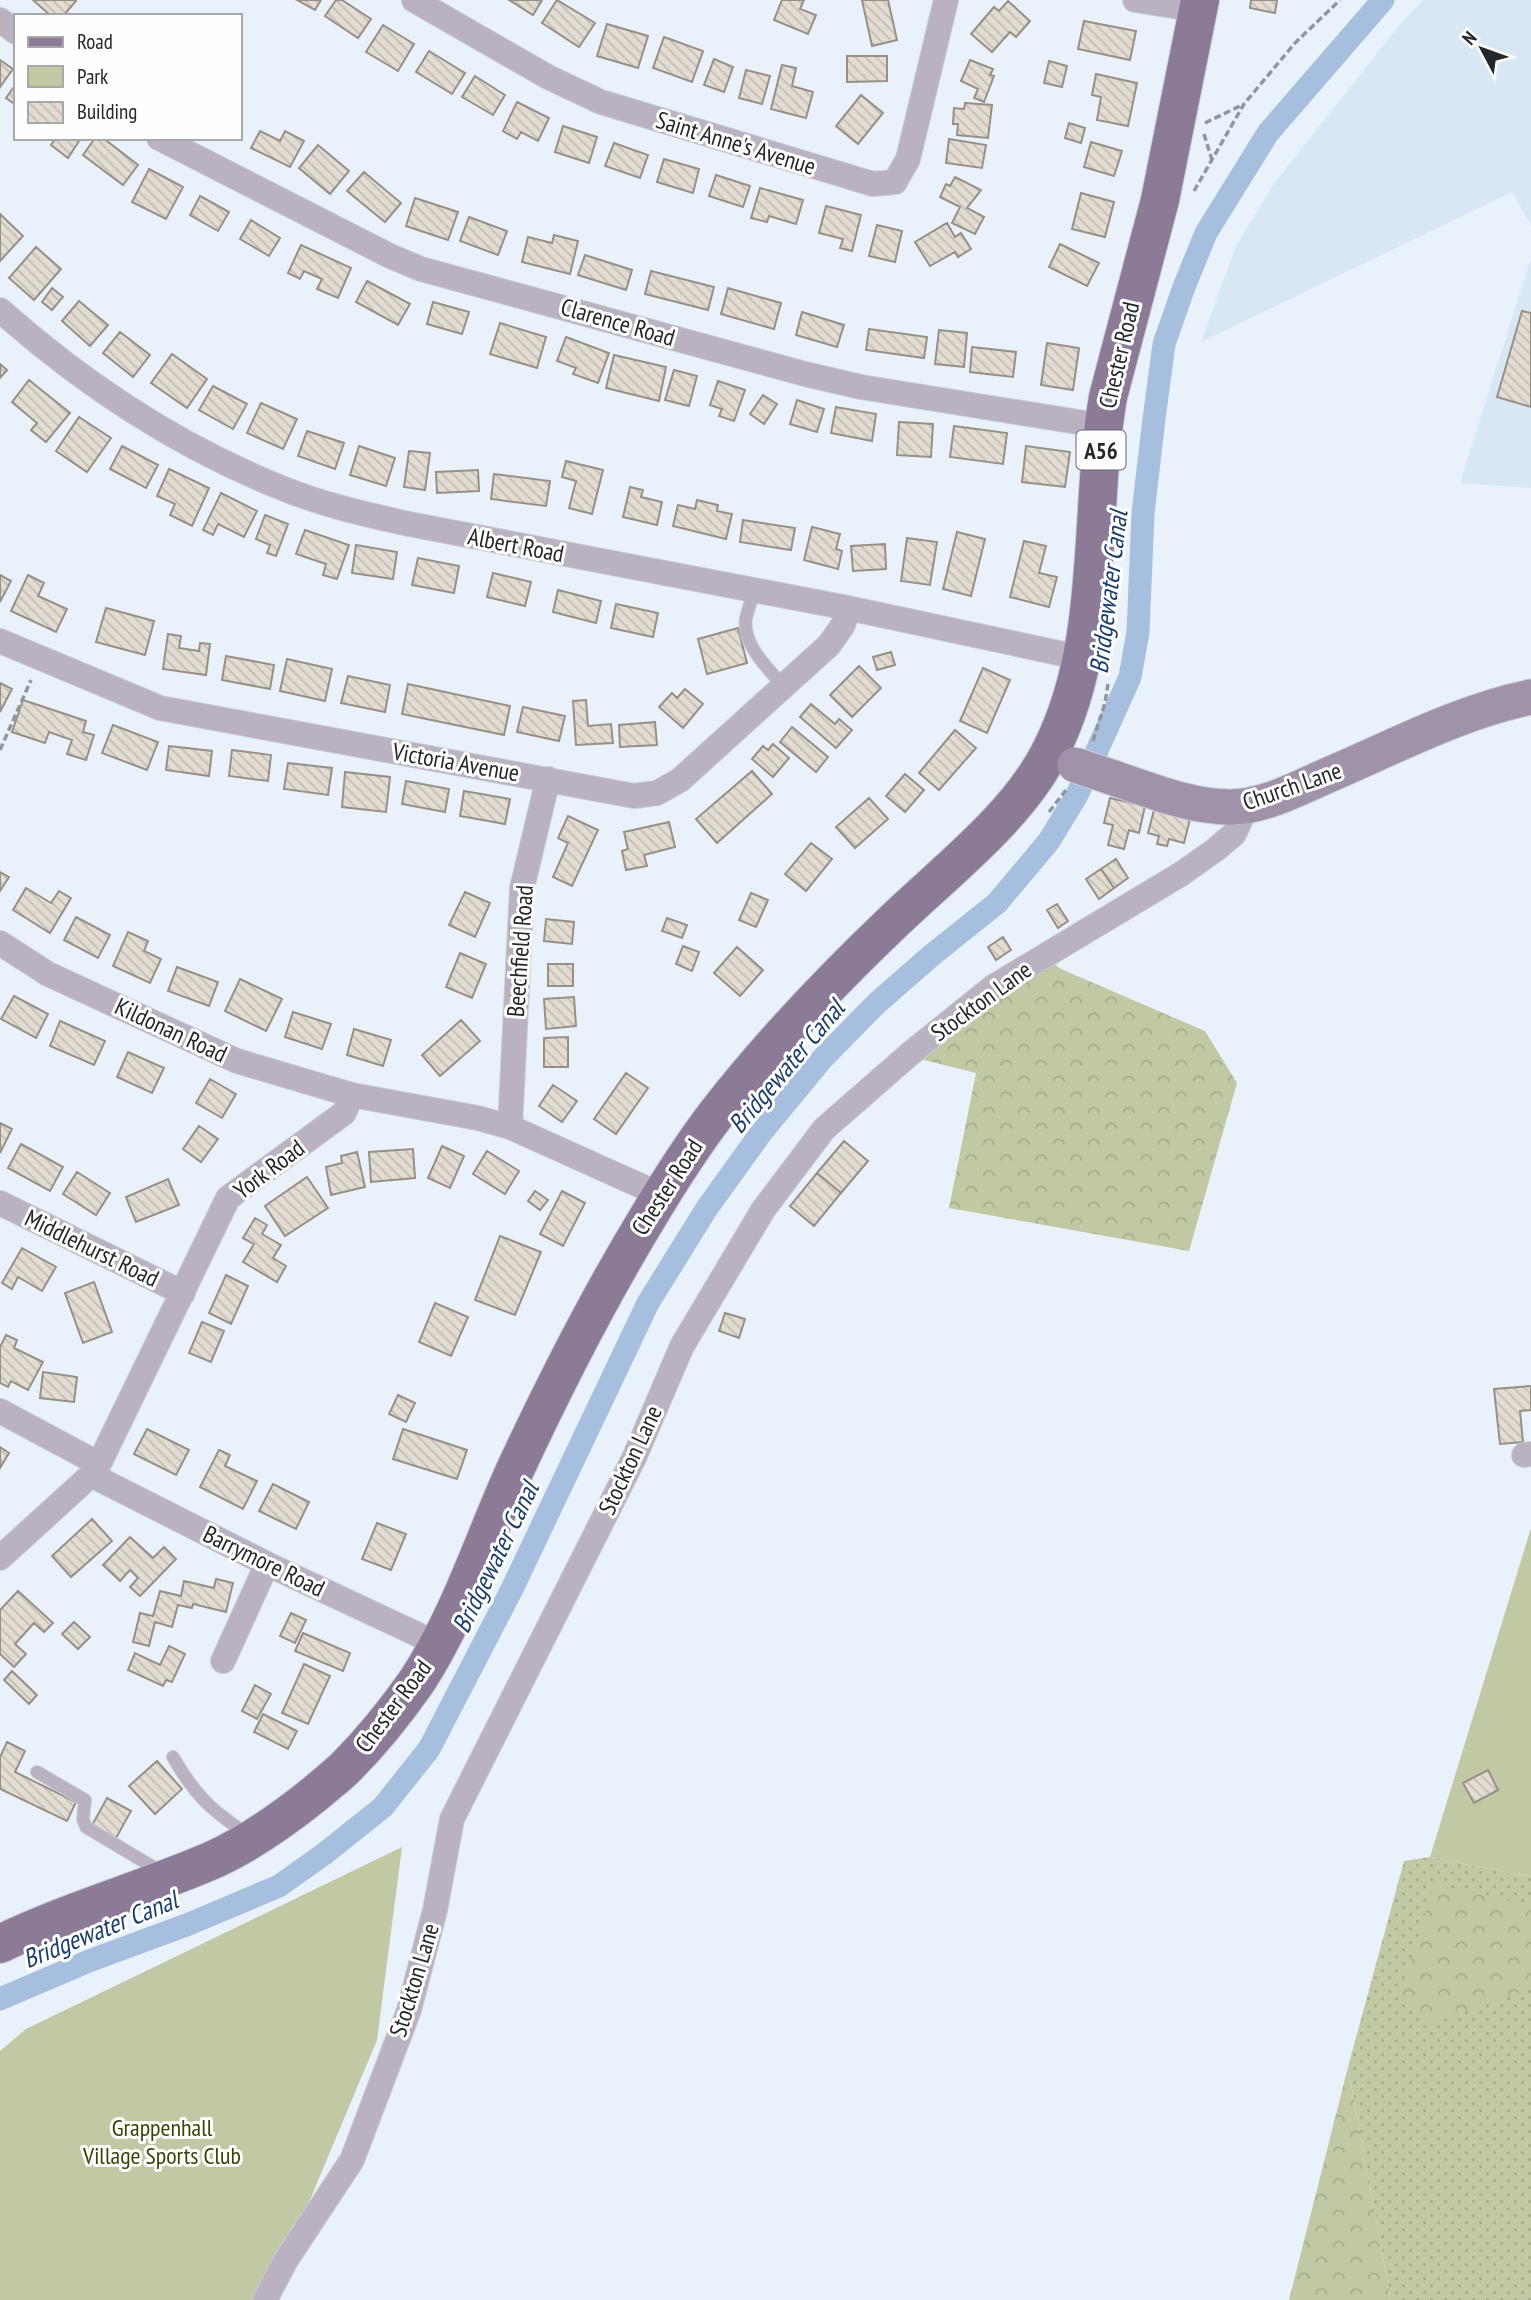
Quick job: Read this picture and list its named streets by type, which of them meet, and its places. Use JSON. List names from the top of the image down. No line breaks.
{"streets":{"main road":["Chester Road","A56"],"street":["Saint Anne's Avenue","Clarence Road","Albert Road","Victoria Avenue","Church Lane","Beechfield Road","Stockton Lane","Kildonan Road","York Road","Middlehurst Road","Barrymore Road"]},"crossings":[["Clarence Road","Chester Road"],["Chester Road","Albert Road"],["Chester Road","Church Lane"],["Chester Road","Barrymore Road"],["Albert Road","Victoria Avenue"],["Victoria Avenue","Beechfield Road"],["Church Lane","Stockton Lane"],["Kildonan Road","York Road"],["York Road","Middlehurst Road"],["York Road","Barrymore Road"]],"water":["Bridgewater Canal"],"parks":["Grappenhall Village Sports Club"],"legend":["Road","Park","Building"],"north":"top left"}
